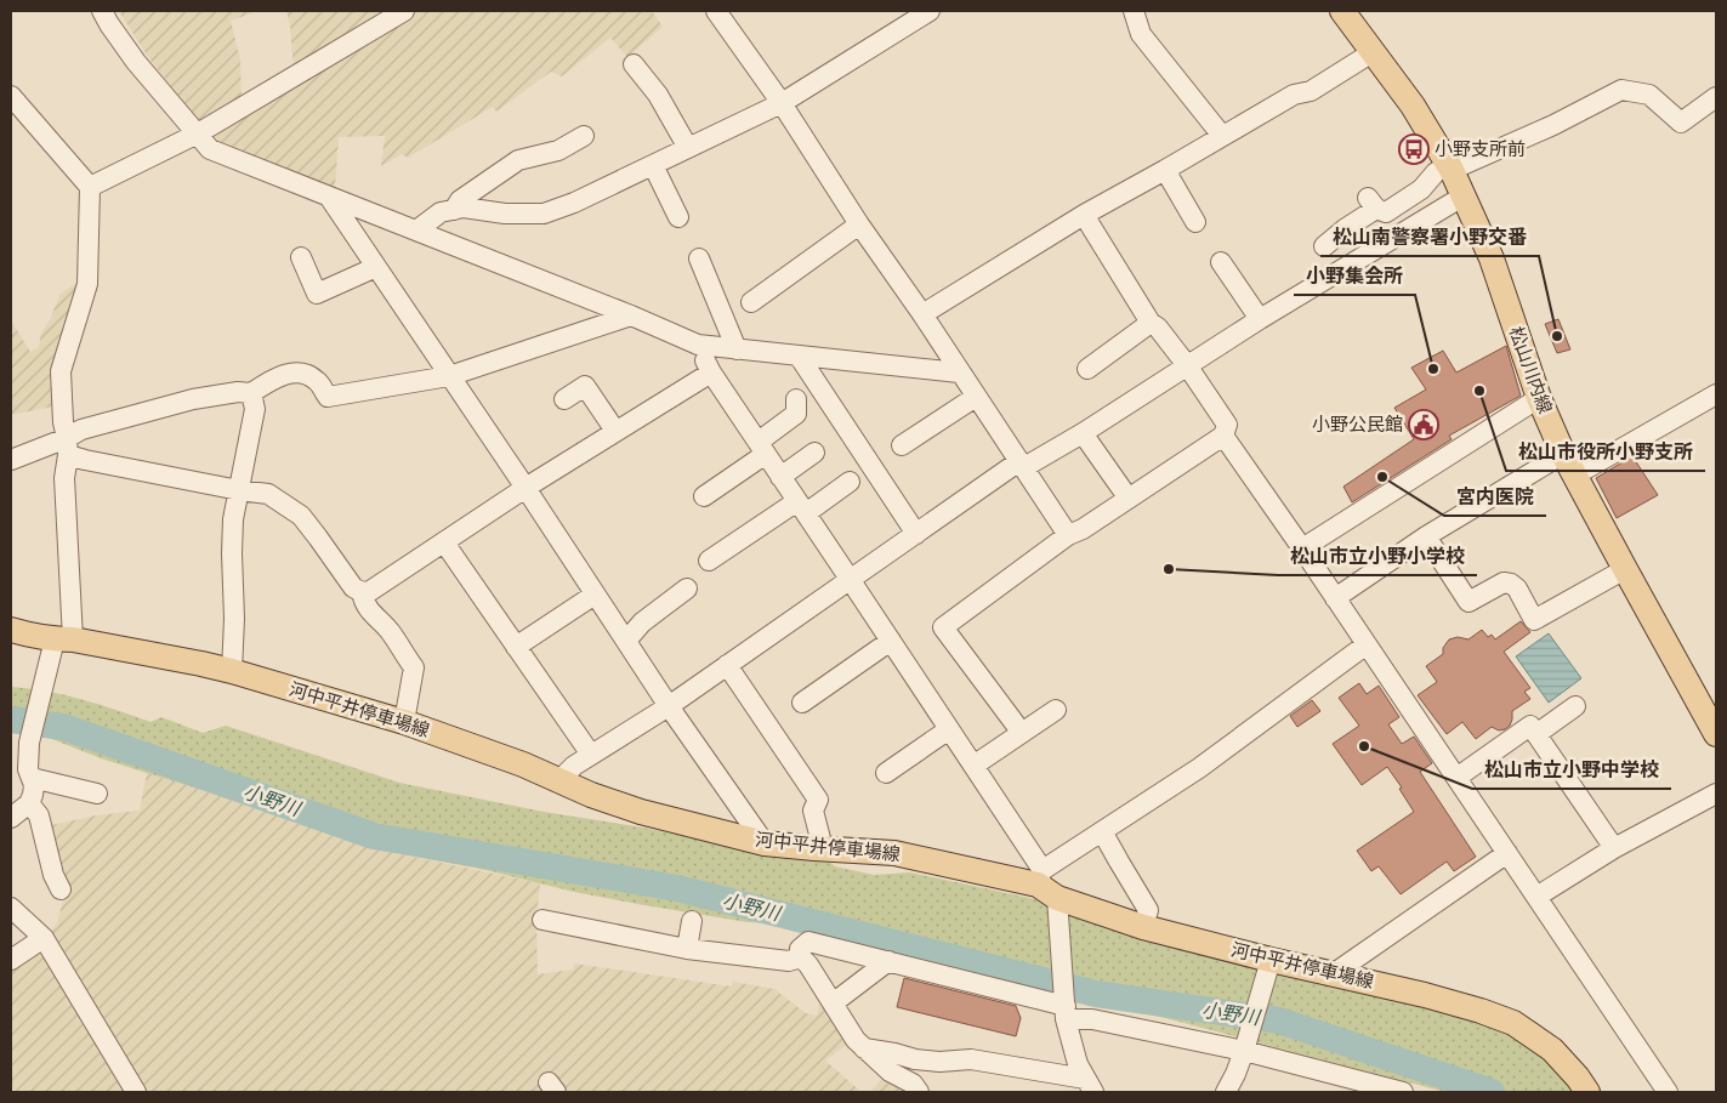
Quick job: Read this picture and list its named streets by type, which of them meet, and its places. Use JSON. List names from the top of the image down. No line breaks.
{"streets":{"main road":["松山川内線","河中平井停車場線"]},"water":["小野川"],"places":{"bus stop":["小野支所前"],"other":["松山南警察署小野交番","小野集会所","松山市役所小野支所","宮内医院","松山市立小野小学校","松山市立小野中学校"],"public building":["小野公民館"]}}
